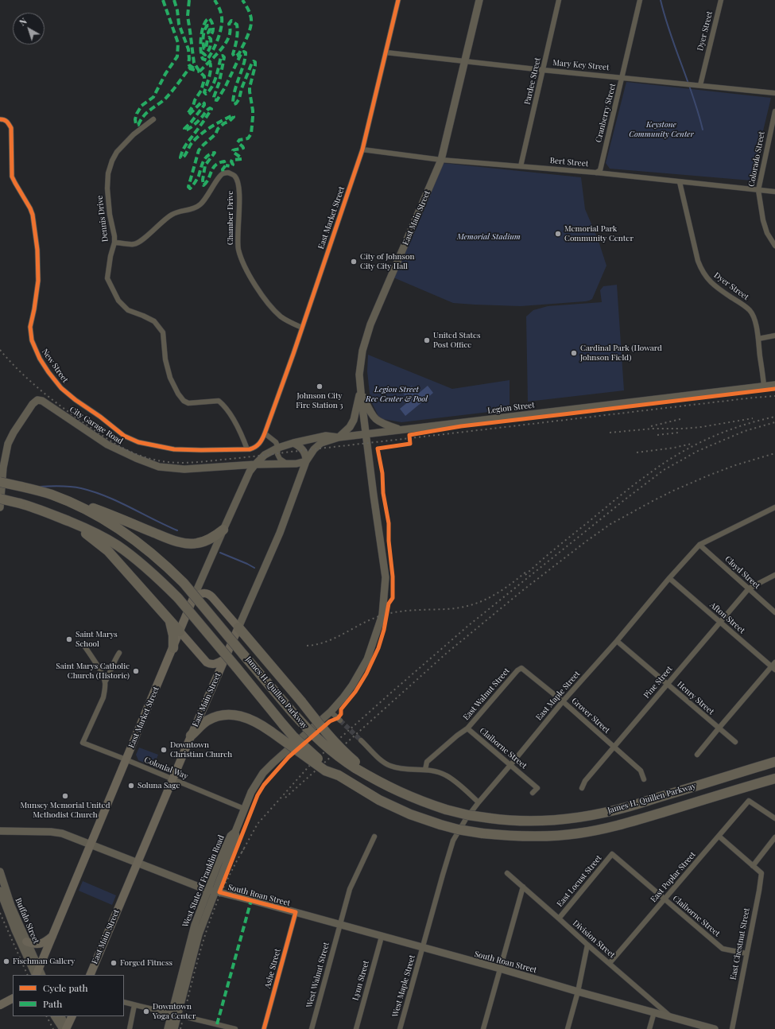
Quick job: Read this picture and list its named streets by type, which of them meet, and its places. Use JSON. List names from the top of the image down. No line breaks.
{"streets":{"highway":["James H. Quillen Parkway"],"main road":["East Market Street","East Main Street","Legion Street","City Garage Road","West State of Franklin Road","South Roan Street","Buffalo Street"],"street":["Dyer Street","Mary Key Street","Pardee Street","Cranberry Street","Colorado Street","Bert Street","Chamber Drive","Dennis Drive","New Street","Cloyd Street","Afton Street","Pine Street","East Walnut Street","East Maple Street","Henry Street","Grover Street","Claiborne Street","Colonial Way","East Poplar Street","East Locust Street","Division Street","East Chestnut Street","Ashe Street","West Walnut Street","Lynn Street","West Maple Street"]},"crossings":[["Dyer Street","Mary Key Street"],["Dyer Street","Bert Street"],["Dyer Street","Legion Street"],["Mary Key Street","Pardee Street"],["Mary Key Street","Cranberry Street"],["Mary Key Street","East Market Street"],["Mary Key Street","East Main Street"],["Pardee Street","Bert Street"],["Cranberry Street","Bert Street"],["Colorado Street","Bert Street"],["Bert Street","East Market Street"],["Bert Street","East Main Street"],["Chamber Drive","East Market Street"],["Chamber Drive","Dennis Drive"],["East Market Street","East Main Street"],["East Market Street","New Street"],["East Market Street","Legion Street"],["East Market Street","City Garage Road"],["East Market Street","Colonial Way"],["East Market Street","South Roan Street"],["East Market Street","Buffalo Street"],["East Main Street","Legion Street"],["East Main Street","City Garage Road"],["East Main Street","Colonial Way"],["East Main Street","West State of Franklin Road"],["East Main Street","South Roan Street"],["Dennis Drive","New Street"],["Legion Street","City Garage Road"],["Cloyd Street","Pine Street"],["Cloyd Street","East Maple Street"],["Afton Street","Pine Street"],["Afton Street","East Maple Street"],["Pine Street","Henry Street"],["Pine Street","Grover Street"],["East Walnut Street","Grover Street"],["East Walnut Street","Claiborne Street"],["East Maple Street","Henry Street"],["East Maple Street","Grover Street"],["East Maple Street","Claiborne Street"],["East Maple Street","South Roan Street"],["East Maple Street","West Maple Street"],["Claiborne Street","East Poplar Street"],["Claiborne Street","East Locust Street"],["Claiborne Street","East Chestnut Street"],["Colonial Way","West State of Franklin Road"],["East Poplar Street","Division Street"],["East Poplar Street","East Chestnut Street"],["West State of Franklin Road","South Roan Street"],["East Locust Street","Division Street"],["South Roan Street","Division Street"],["South Roan Street","Ashe Street"],["South Roan Street","West Walnut Street"],["South Roan Street","Lynn Street"],["South Roan Street","West Maple Street"]],"parks":["Keystone Community Center","Memorial Stadium","Legion Street Rec Center & Pool"],"places":["Memorial Park Community Center","City of Johnson City City Hall","United States Post Office","Cardinal Park (Howard Johnson Field)","Johnson City Fire Station 3","Saint Marys School","Saint Marys Catholic Church (Historic)","Downtown Christian Church","Soluna Sage","Munsey Memorial United Methodist Church","Fischman Gallery","Forged Fitness","Downtown Yoga Center"],"legend":["Cycle path","Path"],"north":"top left"}
